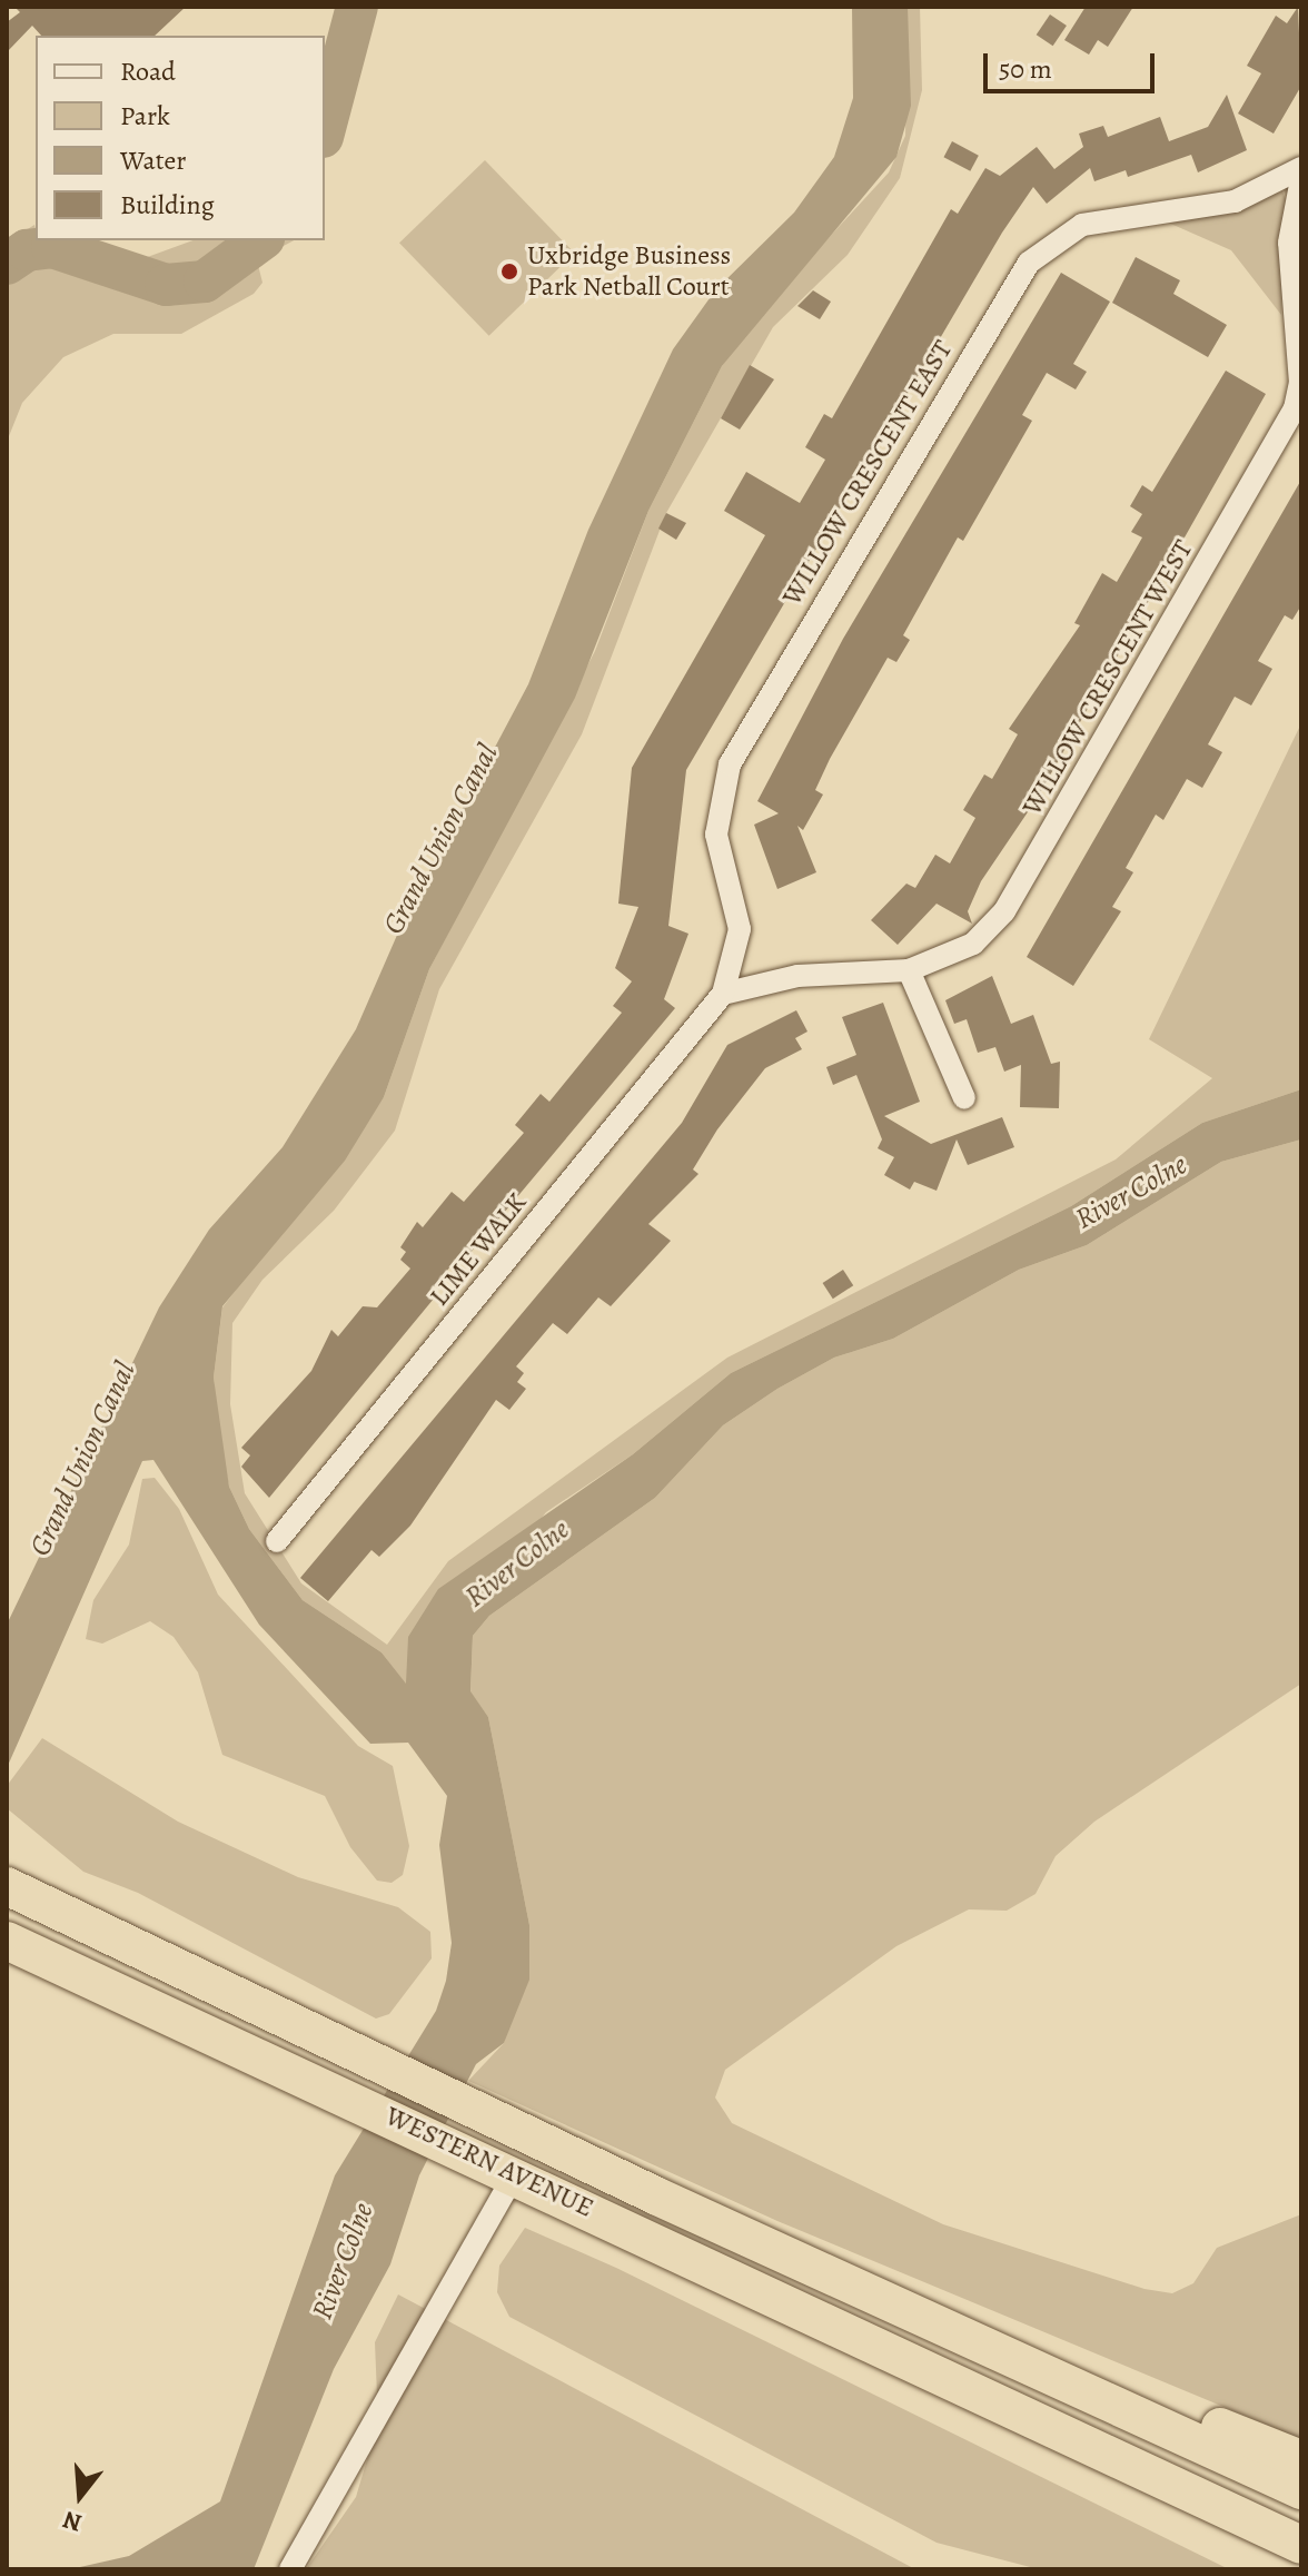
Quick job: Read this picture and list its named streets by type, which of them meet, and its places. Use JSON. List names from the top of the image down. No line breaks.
{"streets":{"highway":["WESTERN AVENUE"],"street":["WILLOW CRESCENT EAST","WILLOW CRESCENT WEST","LIME WALK"]},"crossings":[["WILLOW CRESCENT EAST","WILLOW CRESCENT WEST"],["WILLOW CRESCENT EAST","LIME WALK"],["WILLOW CRESCENT WEST","LIME WALK"]],"water":["Grand Union Canal","River Colne"],"places":["Uxbridge Business Park Netball Court"],"legend":["Road","Park","Water","Building"],"scale_bar":"50 m","north":"bottom"}
